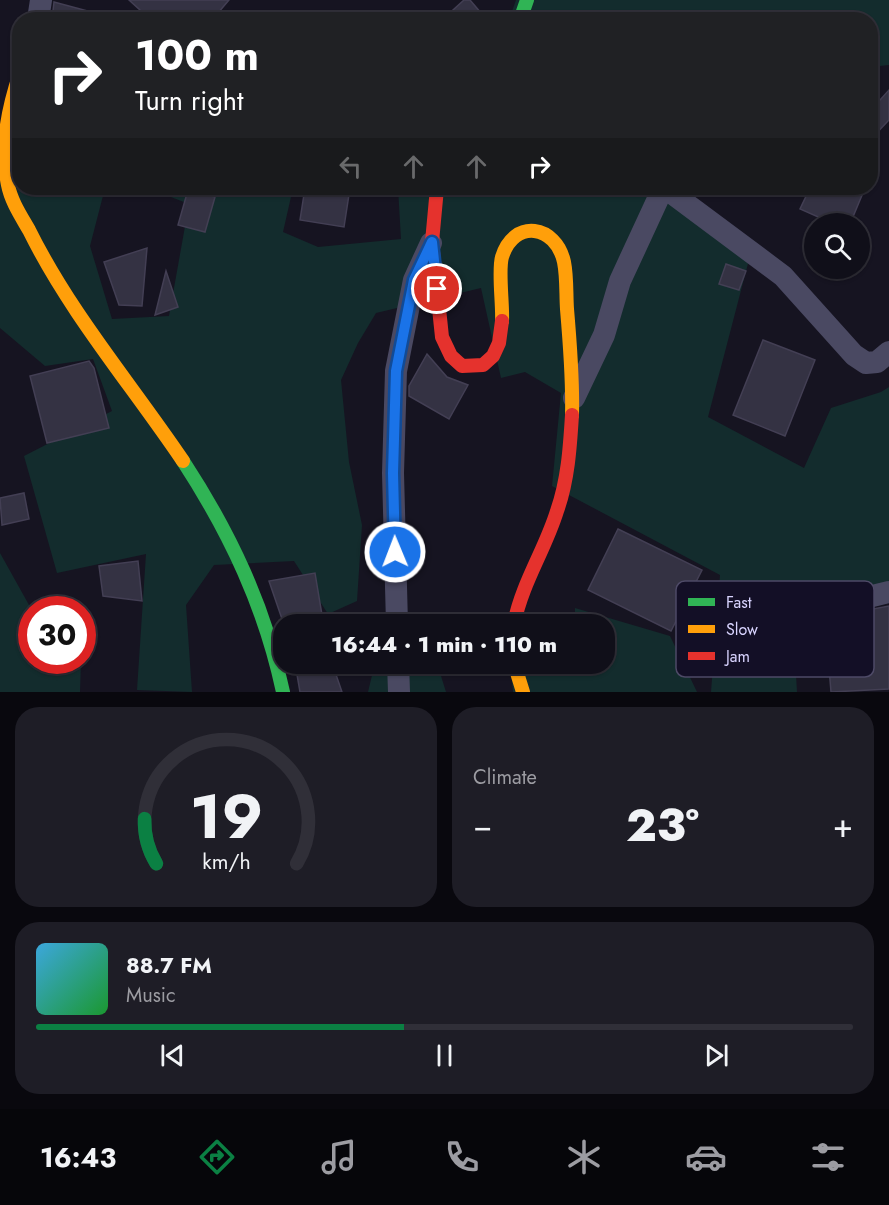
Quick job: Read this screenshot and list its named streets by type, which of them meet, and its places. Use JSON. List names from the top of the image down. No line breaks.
{"legend":["Fast","Slow","Jam"],"page":{"turn":["100 m","Turn right"],"limit":"30","trip":"16:44 · 1 min · 110 m","tile":"Climate","heat":["−","23°","+"],"song":["88.7 FM","Music"],"tabs":"16:43","gauge":["19","km/h"]}}
